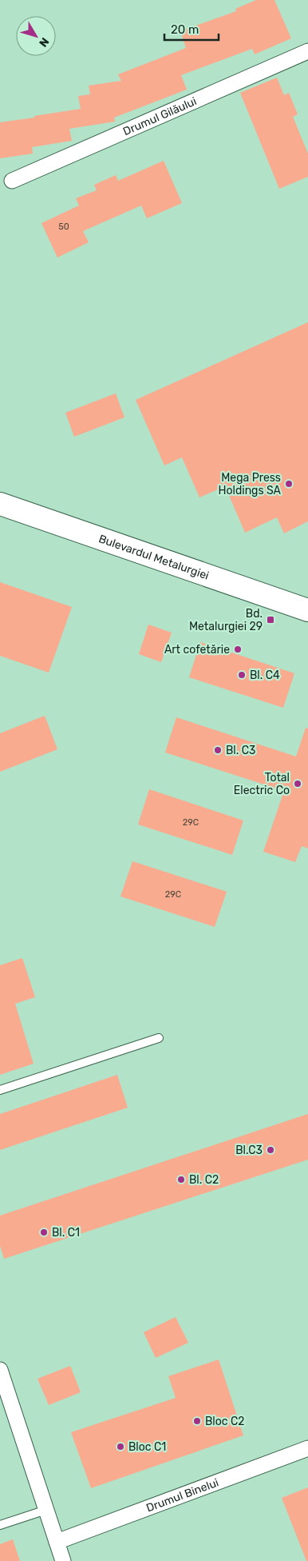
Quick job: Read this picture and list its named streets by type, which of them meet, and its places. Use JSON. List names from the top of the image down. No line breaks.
{"streets":{"main road":["Bulevardul Metalurgiei"],"street":["Drumul Gilăului","Drumul Binelui"]},"places":{"other":["Mega Press Holdings SA","Art cofetărie","Bl. C4","Bl. C3","Total Electric Co","Bl.C3","Bl. C2","Bl. C1","Bloc C2","Bloc C1"],"transit":["Bd. Metalurgiei 29"]},"house_numbers":["50","29C","29C"],"scale_bar":"20 m","north":"bottom right"}
